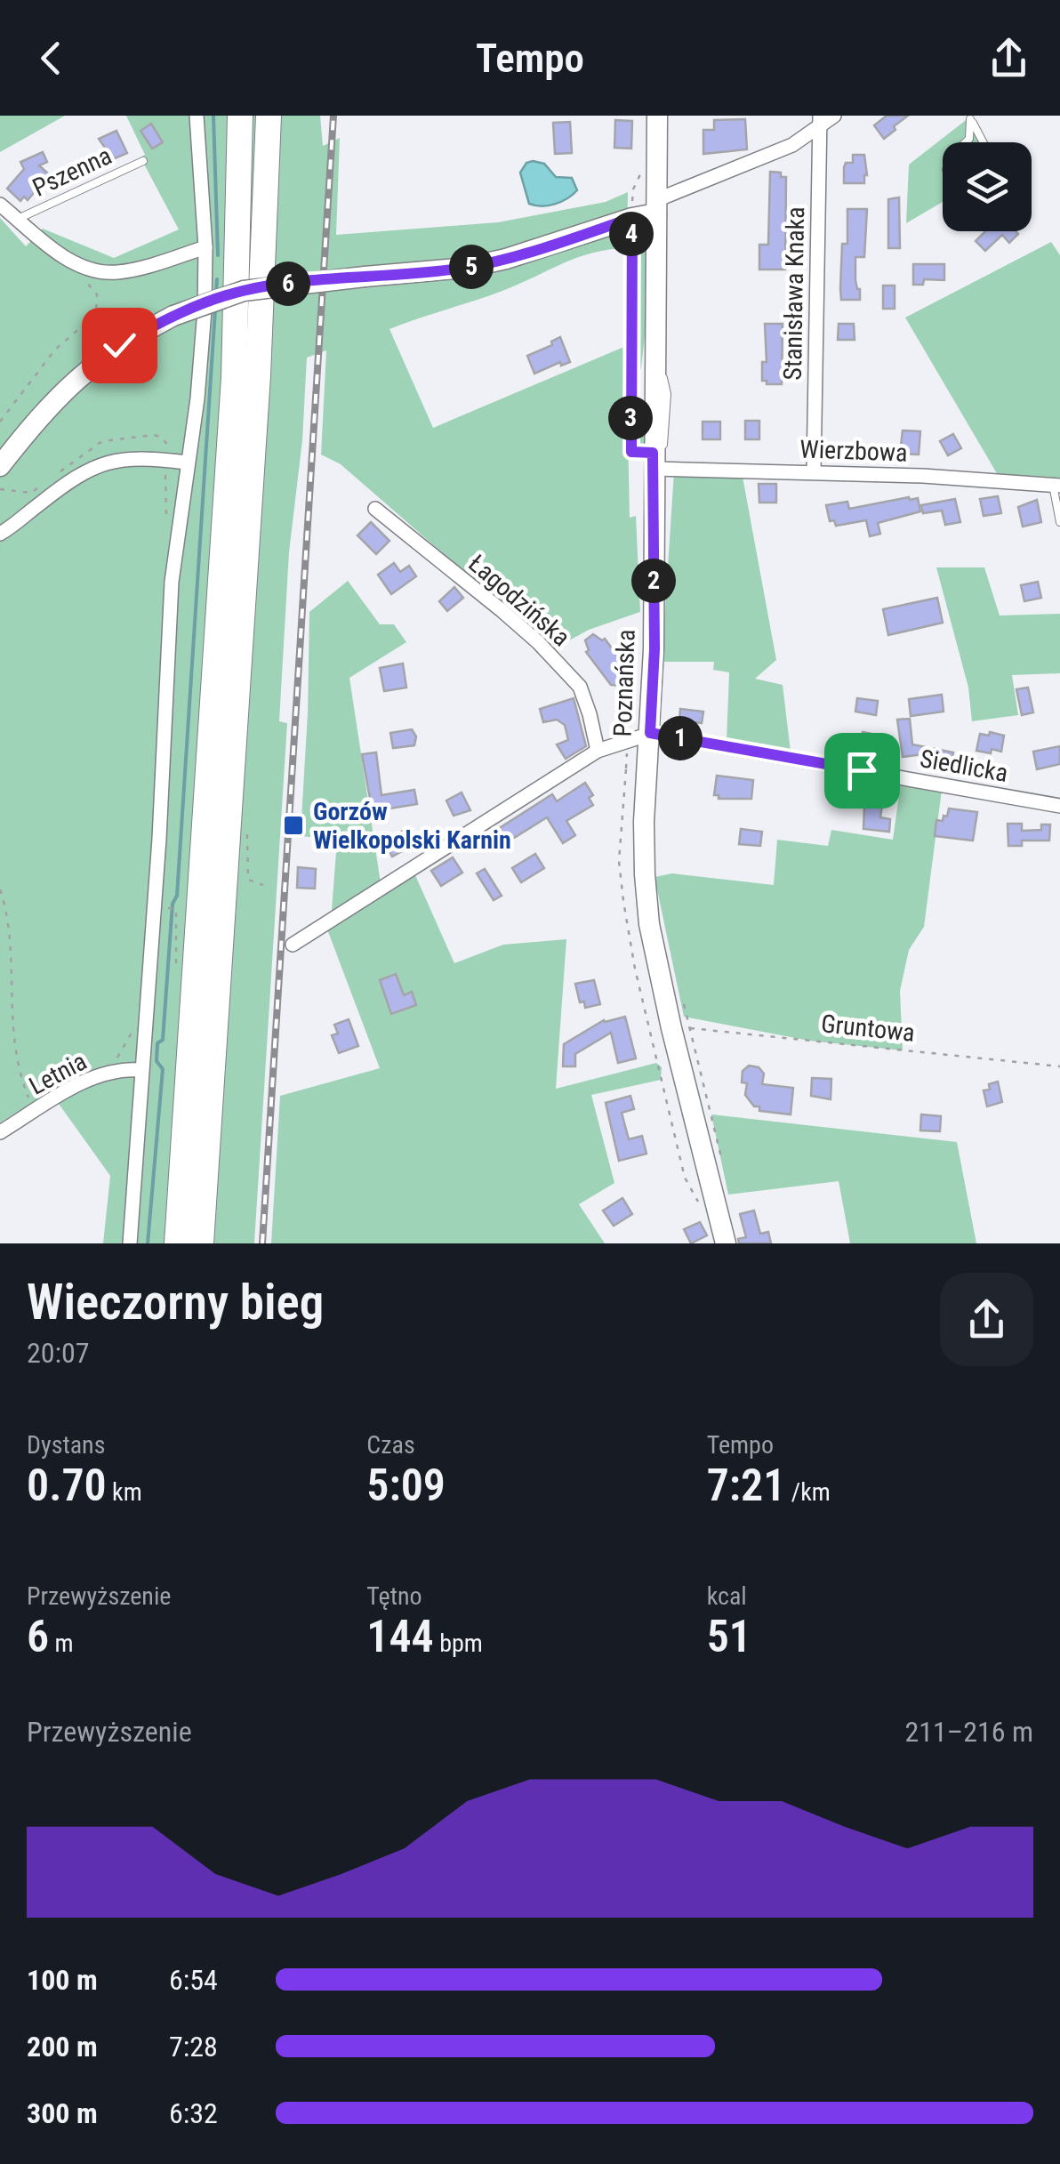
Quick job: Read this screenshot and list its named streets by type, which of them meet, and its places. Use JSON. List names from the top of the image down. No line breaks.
{"streets":{"main road":["Poznańska"],"street":["Stanisława Knaka","Wierzbowa","Łagodzińska","Siedlicka","Letnia"],"lane":["Pszenna"],"path":["Gruntowa"]},"crossings":[["Stanisława Knaka","Wierzbowa"],["Wierzbowa","Poznańska"],["Poznańska","Siedlicka"],["Poznańska","Gruntowa"]],"places":{"transit":["Gorzów Wielkopolski Karnin"]},"page":{"header":"Tempo","pins":["4","5","6","3","2","1"],"heading":["Wieczorny bieg","20:07"],"stats":[["Dystans","0.70 km"],["Czas","5:09"],["Tempo","7:21 /km"],["Przewyższenie","6 m"],["Tętno","144 bpm"],["kcal","51"]],"chart":["Przewyższenie","211–216 m"],"list":[{"name":"100 m","note":"6:54"},{"name":"200 m","note":"7:28"},{"name":"300 m","note":"6:32"}]}}
